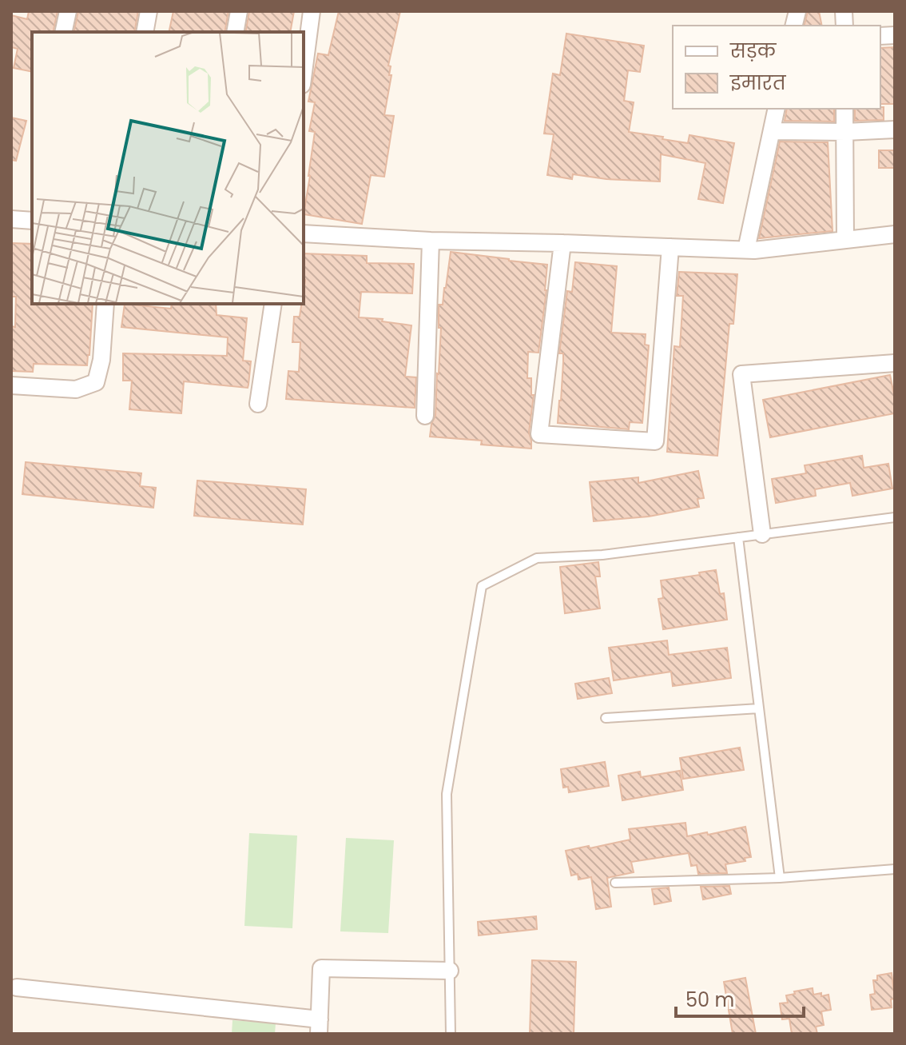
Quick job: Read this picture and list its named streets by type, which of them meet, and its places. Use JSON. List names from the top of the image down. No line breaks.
{"legend":["सड़क","इमारत"],"scale_bar":"50 m"}
